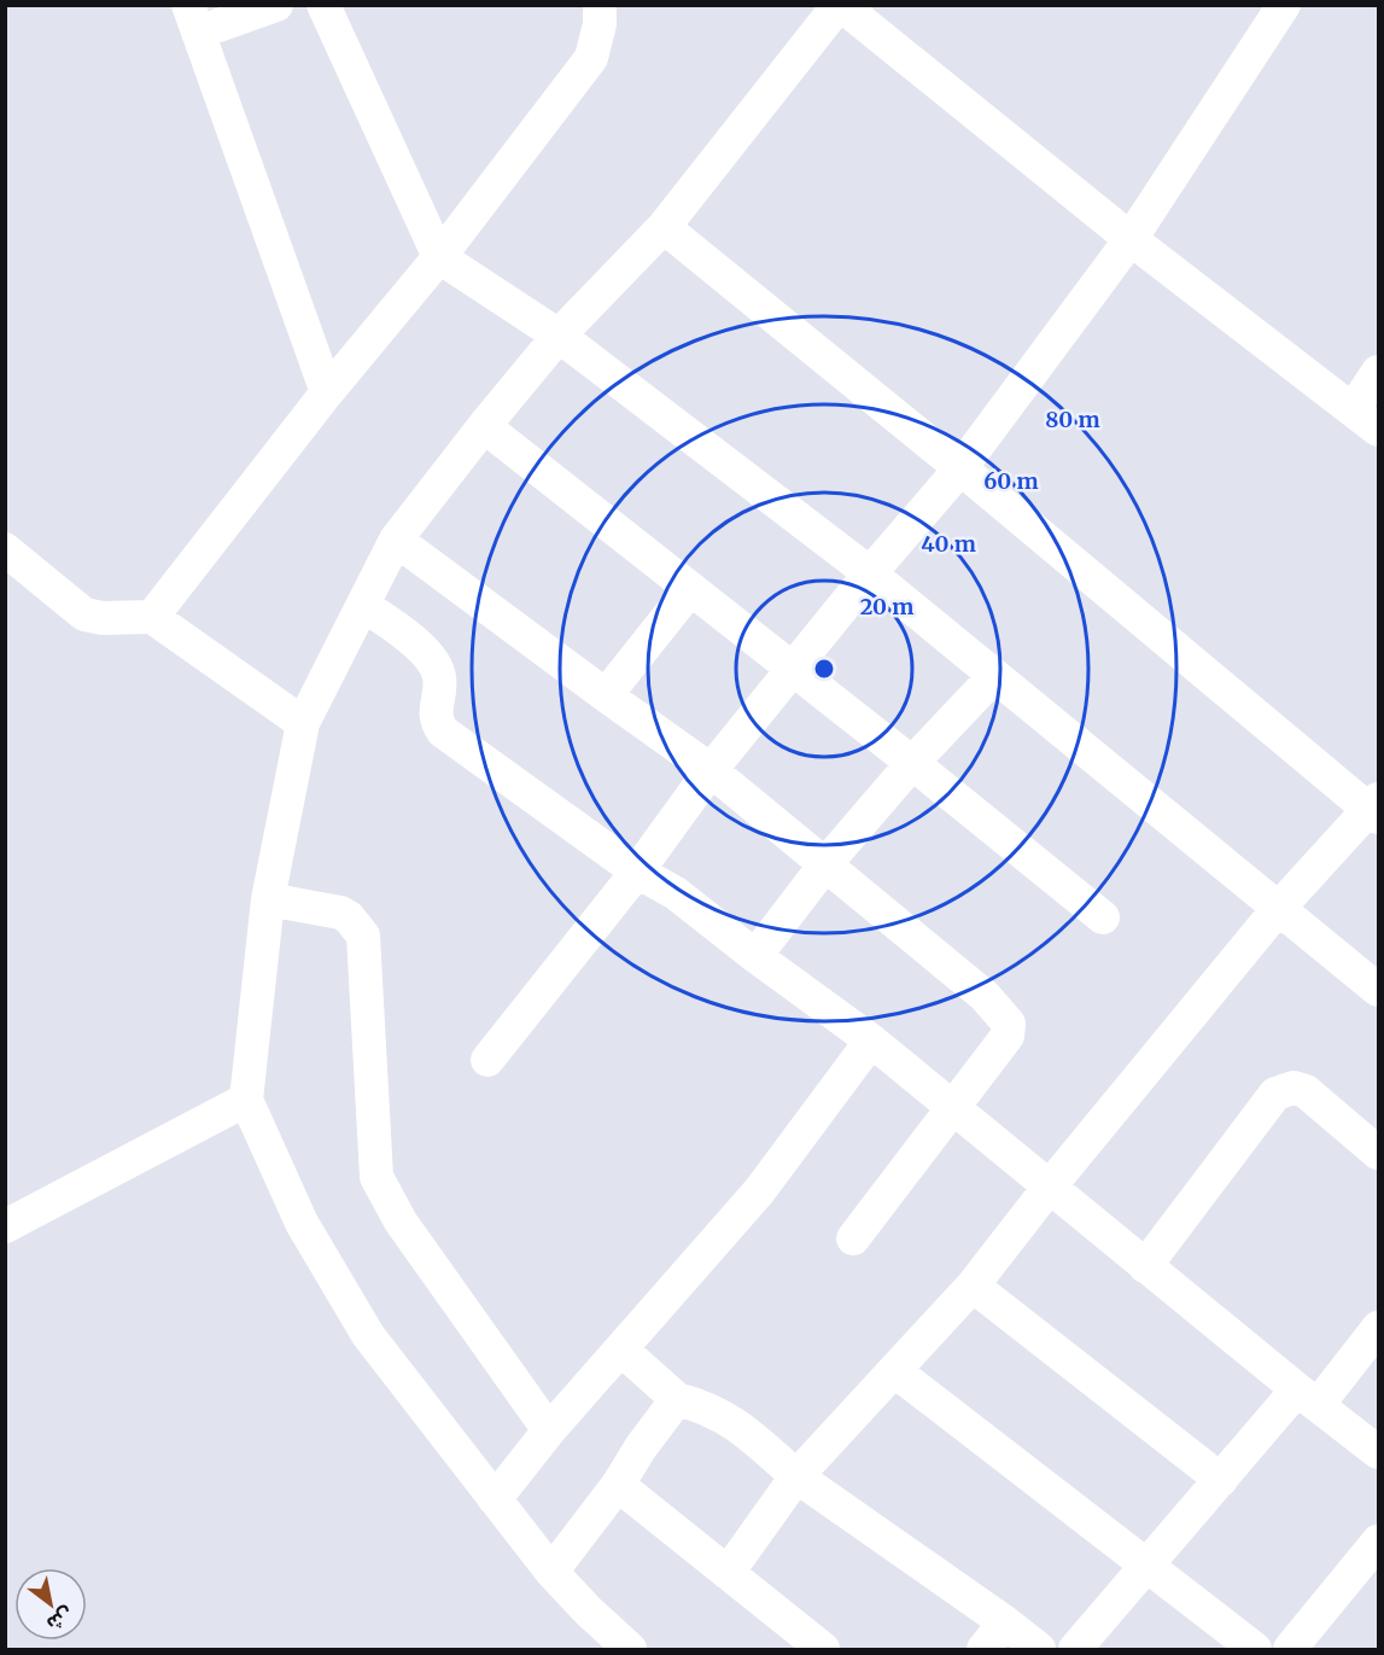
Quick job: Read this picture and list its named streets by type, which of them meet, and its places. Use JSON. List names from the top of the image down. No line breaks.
{"north":"bottom right","rings":["80 m","60 m","40 m","20 m"]}
